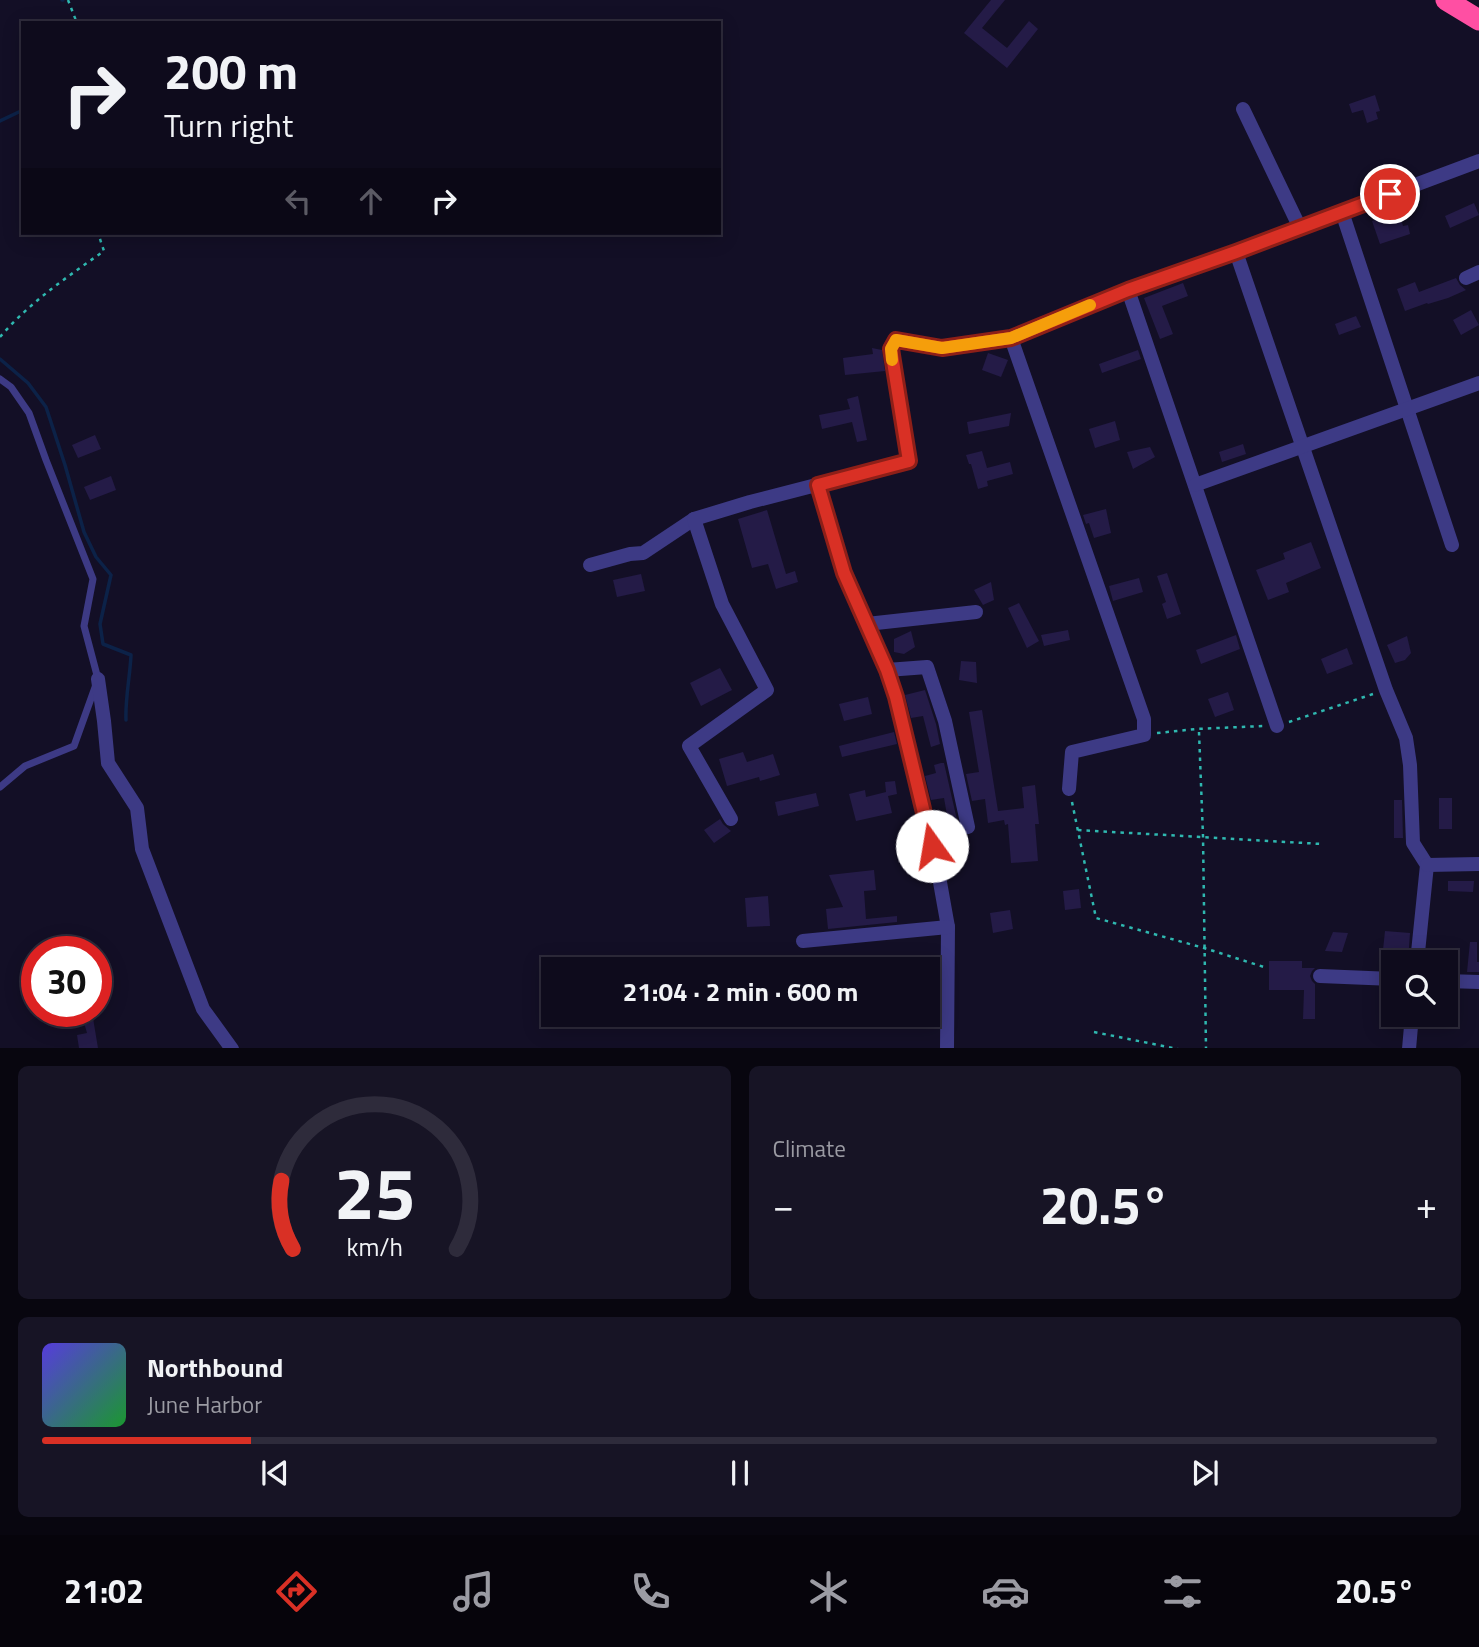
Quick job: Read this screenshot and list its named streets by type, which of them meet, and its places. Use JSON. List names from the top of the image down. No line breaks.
{"page":{"turn":["200 m","Turn right"],"limit":"30","trip":"21:04 · 2 min · 600 m","tile":"Climate","heat":["−","20.5°","+"],"song":["Northbound","June Harbor"],"tabs":["21:02","20.5°"],"gauge":["25","km/h"]}}
